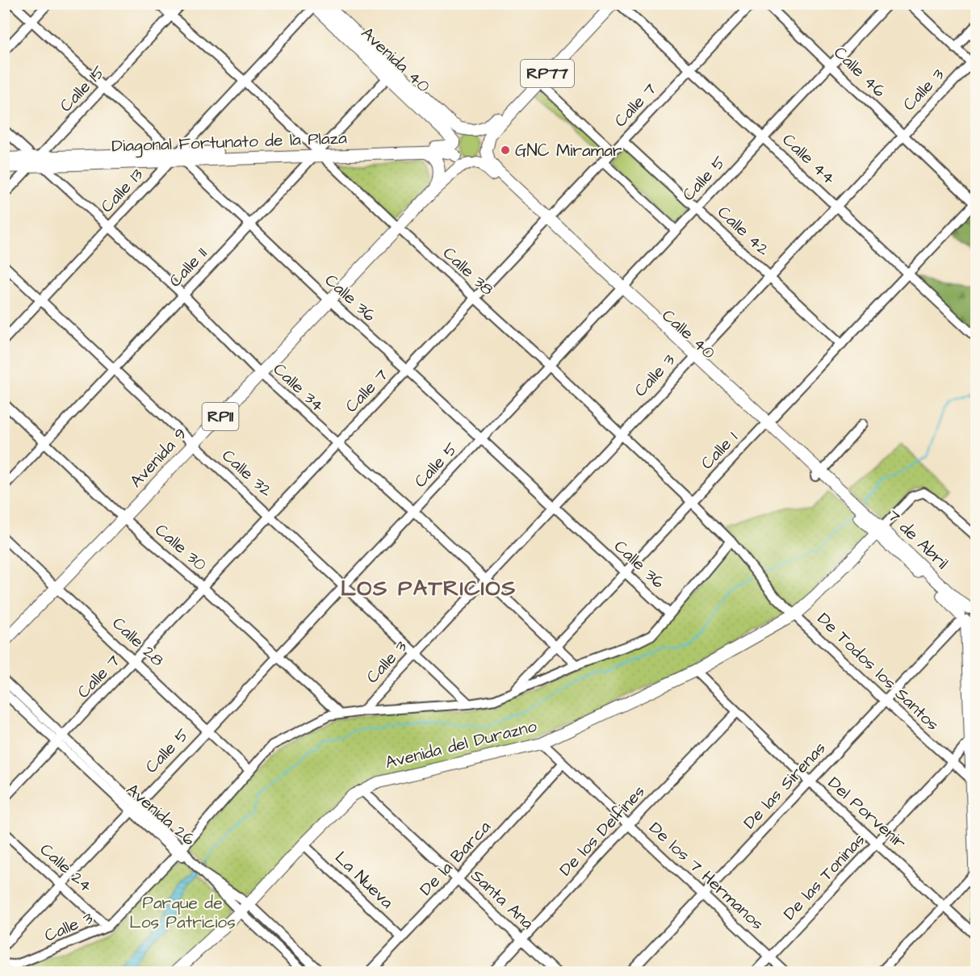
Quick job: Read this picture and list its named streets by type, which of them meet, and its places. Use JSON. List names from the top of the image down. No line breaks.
{"streets":{"main road":["Avenida 40","RP77","Diagonal Fortunato de la Plaza","Calle 40","RP11","Avenida 9","7 de Abril","Avenida del Durazno"],"street":["Calle 46","Calle 15","Calle 3","Calle 7","Calle 44","Calle 5","Calle 13","Calle 42","Calle 11","Calle 38","Calle 36","Calle 34","Calle 1","Calle 32","Calle 30","Calle 28","De Todos los Santos","De las Sirenas","Del Porvenir","Avenida 26","De los Delfines","De la Barca","Calle 24","De los 7 Hermanos","De las Toninas","La Nueva","Santa Ana"]},"crossings":[["Avenida 40","RP77"],["Avenida 40","Diagonal Fortunato de la Plaza"],["Avenida 40","Calle 13"],["Avenida 40","Calle 11"],["Avenida 40","Calle 40"],["Avenida 40","RP11"],["Avenida 40","Avenida 9"],["Calle 46","Calle 3"],["Calle 46","Calle 5"],["Calle 46","Calle 1"],["RP77","Diagonal Fortunato de la Plaza"],["RP77","Calle 40"],["RP77","RP11"],["RP77","Avenida 9"],["Calle 15","Diagonal Fortunato de la Plaza"],["Calle 15","Calle 38"],["Calle 15","Calle 36"],["Calle 15","Calle 34"],["Calle 3","Calle 44"],["Calle 3","Calle 42"],["Calle 3","Calle 38"],["Calle 3","Calle 36"],["Calle 3","Calle 40"],["Calle 3","Calle 34"],["Calle 3","Calle 1"],["Calle 3","Calle 32"],["Calle 3","Calle 30"],["Calle 3","Calle 28"],["Calle 3","Avenida 26"],["Calle 3","Calle 24"],["Calle 7","Calle 44"],["Calle 7","Calle 42"],["Calle 7","Calle 38"],["Calle 7","Calle 36"],["Calle 7","Calle 40"],["Calle 7","Calle 34"],["Calle 7","Calle 32"],["Calle 7","Calle 30"],["Calle 7","Calle 28"],["Calle 7","Avenida 26"],["Diagonal Fortunato de la Plaza","Calle 13"],["Diagonal Fortunato de la Plaza","Calle 11"],["Diagonal Fortunato de la Plaza","Calle 38"],["Diagonal Fortunato de la Plaza","Calle 36"],["Diagonal Fortunato de la Plaza","Calle 40"],["Diagonal Fortunato de la Plaza","Calle 34"],["Diagonal Fortunato de la Plaza","RP11"],["Diagonal Fortunato de la Plaza","Avenida 9"],["Calle 44","Calle 5"],["Calle 44","Calle 1"],["Calle 5","Calle 42"],["Calle 5","Calle 38"],["Calle 5","Calle 36"],["Calle 5","Calle 40"],["Calle 5","Calle 34"],["Calle 5","Calle 32"],["Calle 5","Calle 30"],["Calle 5","Calle 28"],["Calle 5","Avenida 26"],["Calle 5","Calle 24"],["Calle 13","Calle 38"],["Calle 13","Calle 36"],["Calle 13","Calle 34"],["Calle 13","Calle 32"],["Calle 42","Calle 1"],["Calle 11","Calle 38"],["Calle 11","Calle 36"],["Calle 11","Calle 34"],["Calle 11","Calle 32"],["Calle 11","Calle 30"],["Calle 38","Calle 1"],["Calle 38","Avenida 9"],["Calle 38","De Todos los Santos"],["Calle 36","Calle 1"],["Calle 36","Avenida 9"],["Calle 40","RP11"],["Calle 40","Calle 1"],["Calle 40","Avenida 9"],["Calle 40","7 de Abril"],["Calle 34","Calle 1"],["Calle 34","Avenida 9"],["RP11","Avenida 9"],["Calle 1","Calle 32"],["Avenida 9","Calle 32"],["Avenida 9","Calle 30"],["Avenida 9","Calle 28"],["7 de Abril","Avenida del Durazno"],["7 de Abril","De las Sirenas"],["De Todos los Santos","Avenida del Durazno"],["De Todos los Santos","De las Sirenas"],["De Todos los Santos","De las Toninas"],["Avenida del Durazno","Del Porvenir"],["Avenida del Durazno","Avenida 26"],["Avenida del Durazno","De los 7 Hermanos"],["Avenida del Durazno","La Nueva"],["Avenida del Durazno","Santa Ana"],["De las Sirenas","Del Porvenir"],["De las Sirenas","De los 7 Hermanos"],["Del Porvenir","De los Delfines"],["Del Porvenir","De las Toninas"],["De los Delfines","De los 7 Hermanos"],["De los Delfines","Santa Ana"],["De la Barca","De los 7 Hermanos"],["De la Barca","La Nueva"],["De la Barca","Santa Ana"],["De los 7 Hermanos","De las Toninas"]],"districts":["LOS PATRICIOS"],"parks":["Parque de Los Patricios"],"places":["GNC Miramar"]}
